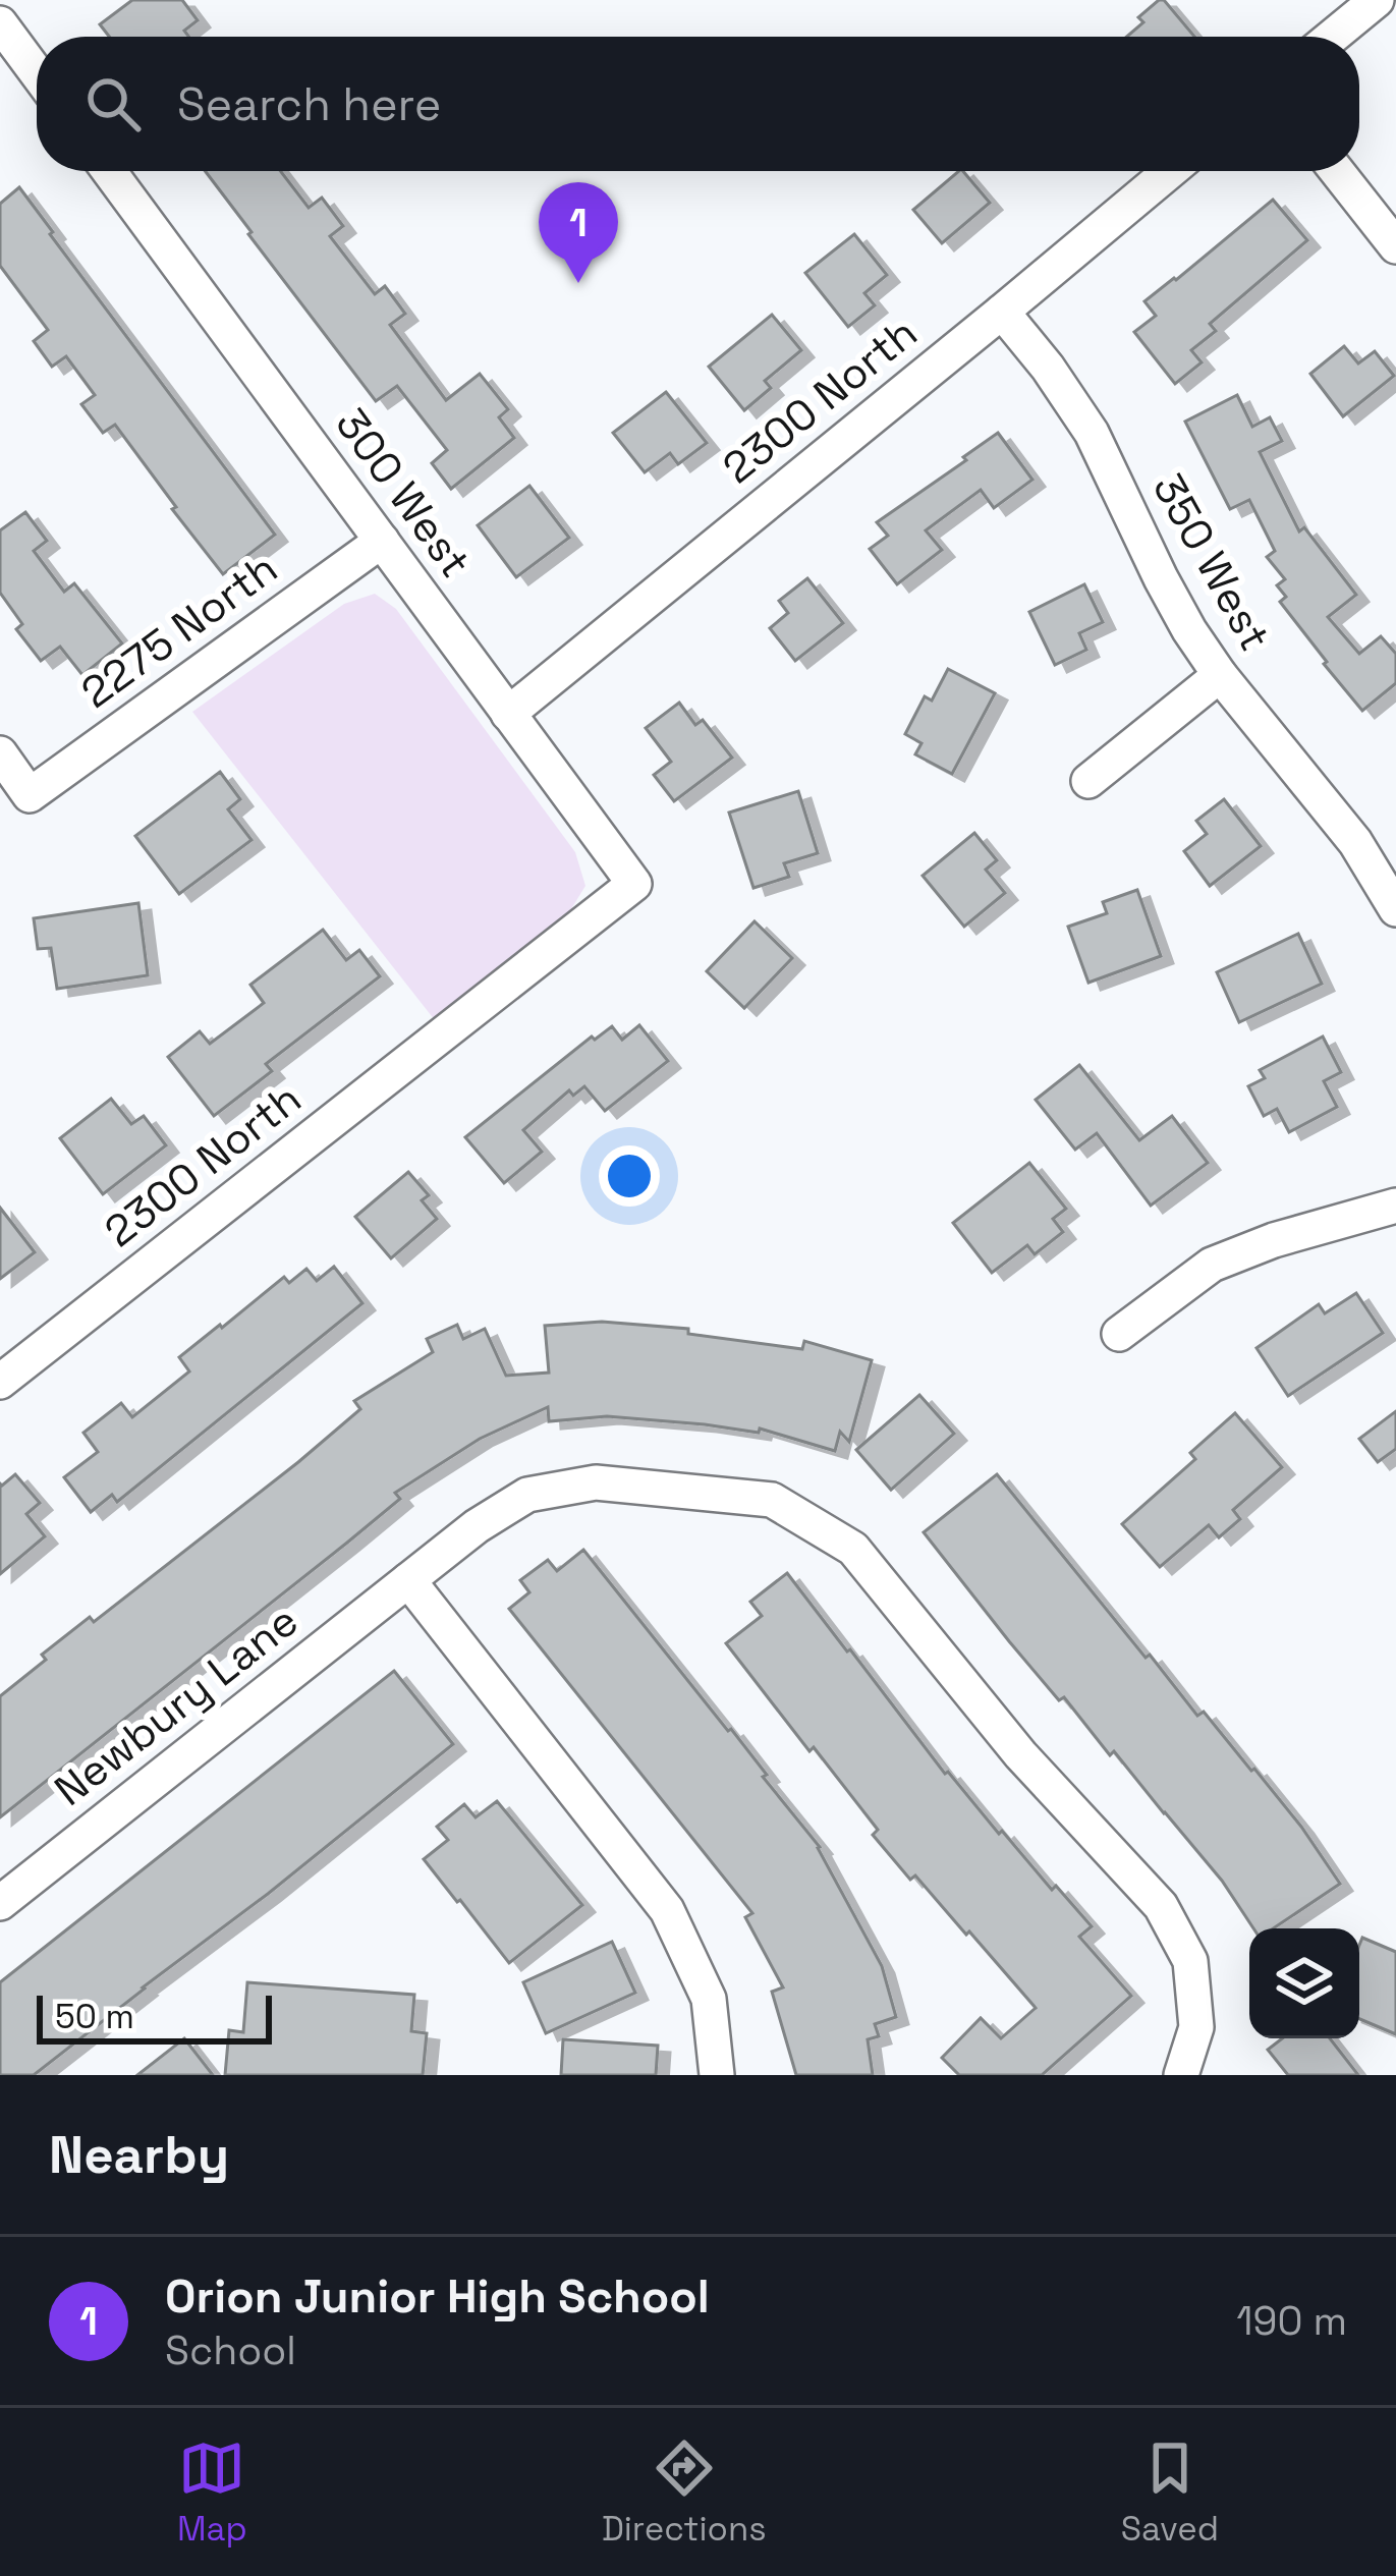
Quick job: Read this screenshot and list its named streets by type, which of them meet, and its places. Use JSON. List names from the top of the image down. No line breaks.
{"streets":{"street":["2300 North","300 West","350 West","2275 North","Newbury Lane"]},"crossings":[["2300 North","300 West"],["2300 North","350 West"],["300 West","2275 North"]],"scale_bar":"50 m","page":{"search":"Search here","pins":"1","scale":"50 m","heading":"Nearby","list":[{"mark":"1","name":"Orion Junior High School","note":"School","value":"190 m"}],"nav":["Map","Directions","Saved"]}}
